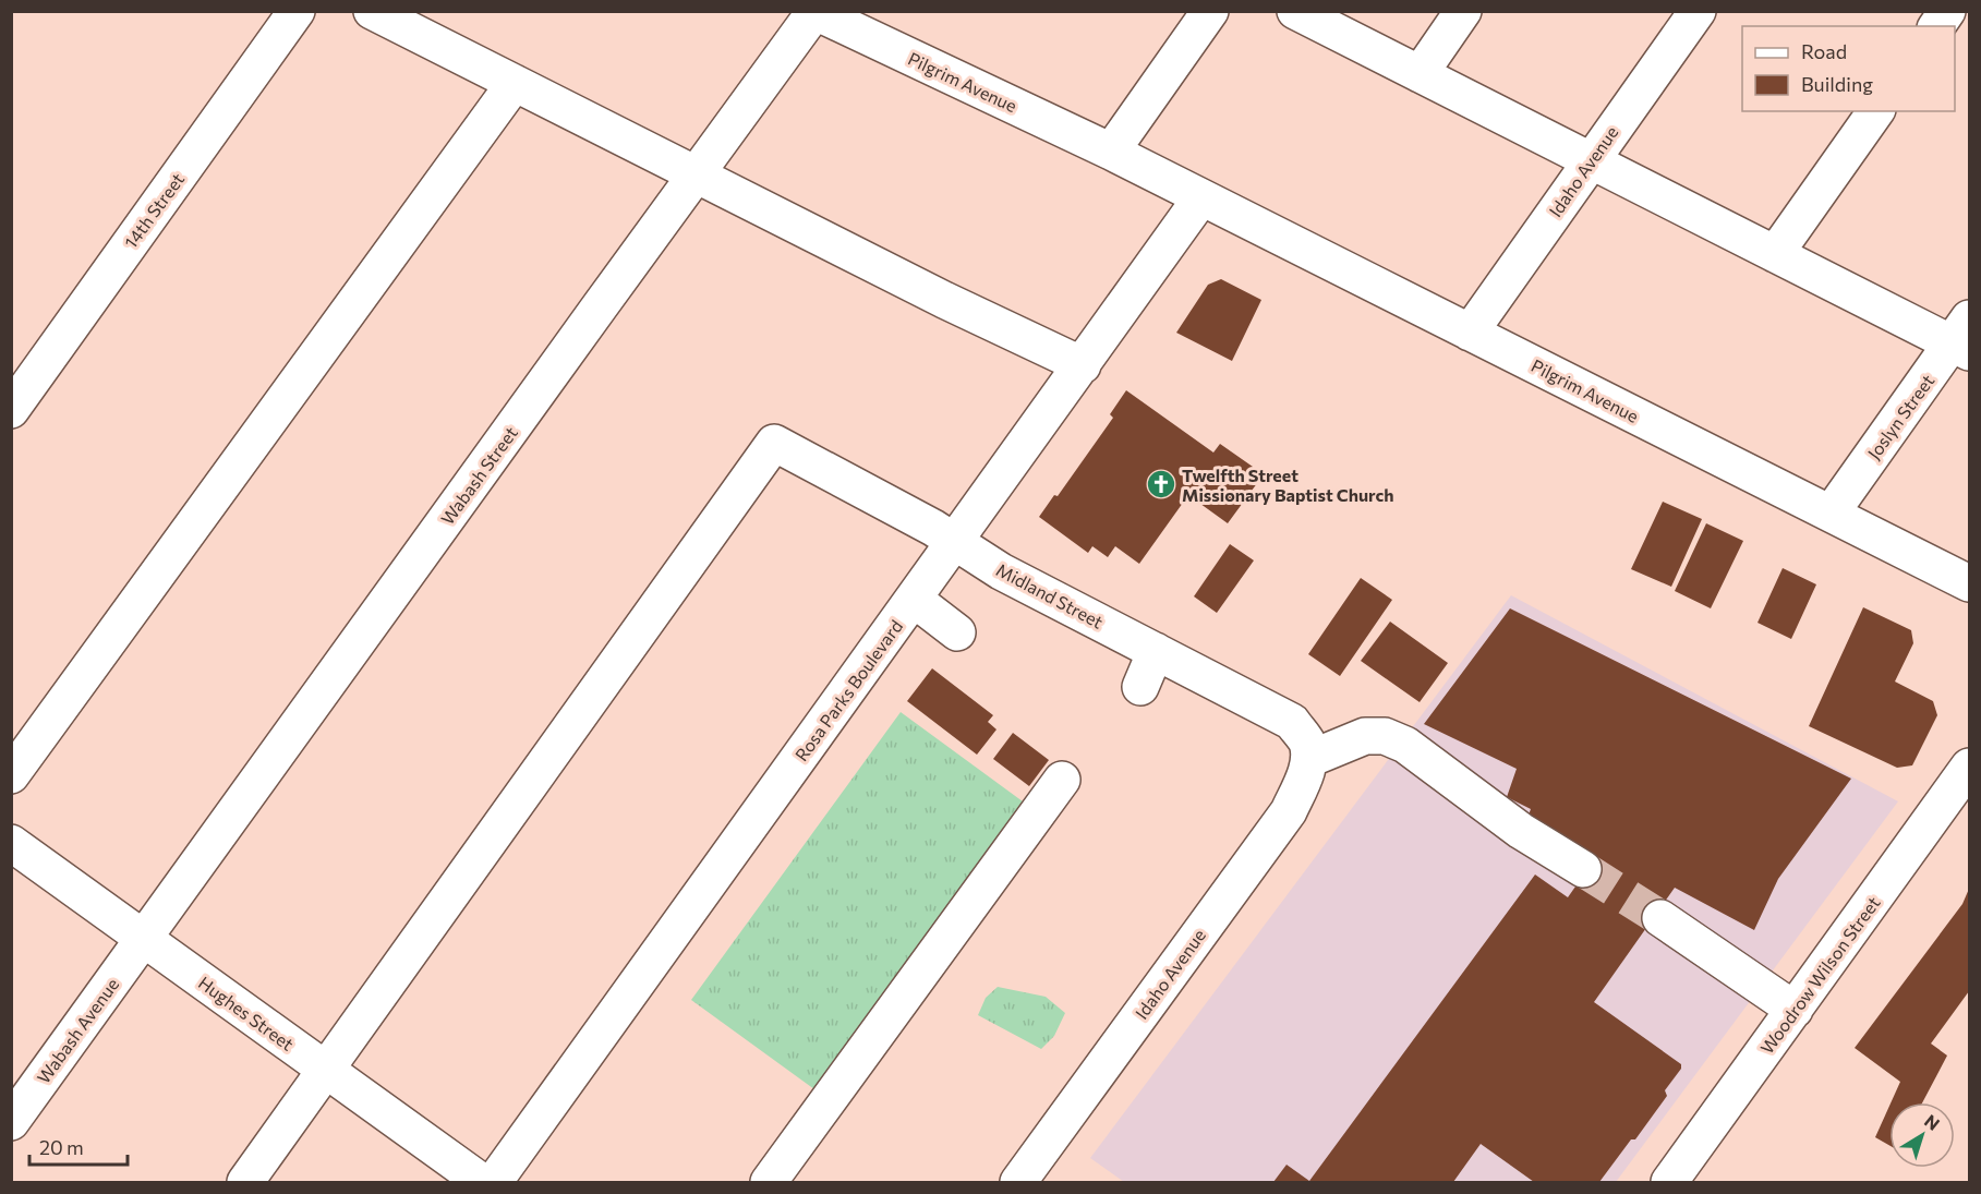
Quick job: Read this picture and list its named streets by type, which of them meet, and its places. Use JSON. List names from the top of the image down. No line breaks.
{"streets":{"street":["Pilgrim Avenue","Idaho Avenue","14th Street","Joslyn Street","Wabash Street","Midland Street","Rosa Parks Boulevard","Woodrow Wilson Street","Hughes Street","Wabash Avenue"]},"crossings":[["Pilgrim Avenue","Idaho Avenue"],["Pilgrim Avenue","Joslyn Street"],["Pilgrim Avenue","Wabash Street"],["Pilgrim Avenue","Rosa Parks Boulevard"],["Idaho Avenue","Midland Street"],["Wabash Street","Hughes Street"],["Wabash Street","Wabash Avenue"],["Midland Street","Rosa Parks Boulevard"],["Midland Street","Hughes Street"],["Hughes Street","Wabash Avenue"]],"places":{"church":["Twelfth Street Missionary Baptist Church"]},"legend":["Road","Building"],"scale_bar":"20 m","north":"top right"}
